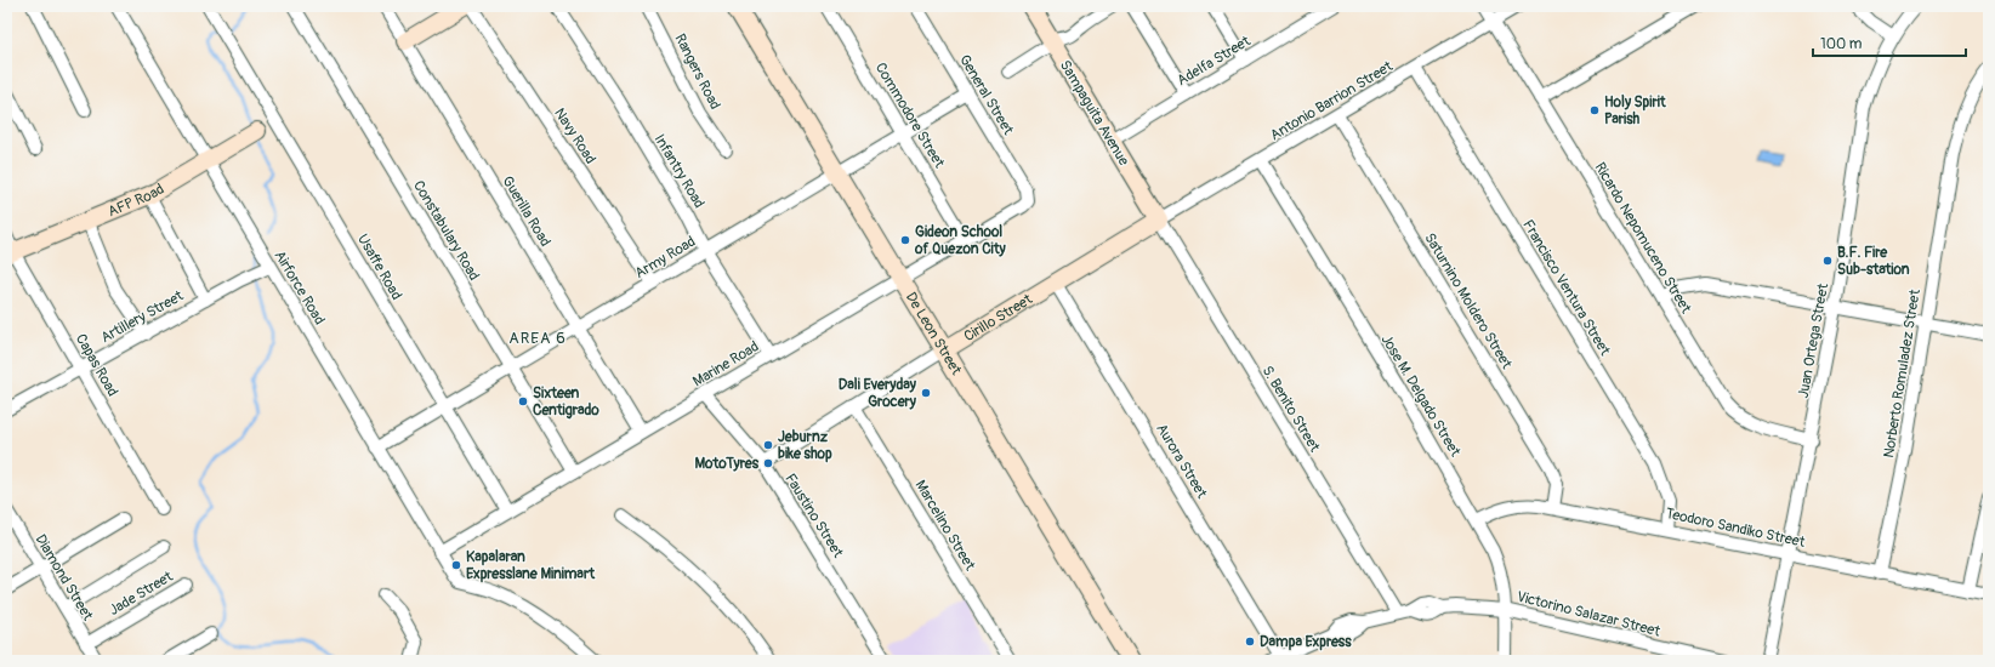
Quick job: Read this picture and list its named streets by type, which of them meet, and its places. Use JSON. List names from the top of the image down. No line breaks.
{"streets":{"main road":["Sampaguita Avenue","AFP Road","Cirillo Street","De Leon Street"],"street":["Adelfa Street","Rangers Road","General Street","Antonio Barrion Street","Commodore Street","Navy Road","Infantry Road","Guerilla Road","Constabulary Road","Ricardo Nepomuceno Street","Army Road","Usaffe Road","Airforce Road","Francisco Ventura Street","Saturnino Moldero Street","Artillery Street","Juan Ortega Street","Marine Road","Capas Road","Norberto Romuladez Street","Jose M. Delgado Street","S. Benito Street","Aurora Street","Faustino Street","Marcelino Street","Teodoro Sandiko Street","Diamond Street","Jade Street","Victorino Salazar Street"]},"crossings":[["Adelfa Street","Sampaguita Avenue"],["General Street","Army Road"],["General Street","Marine Road"],["Antonio Barrion Street","Sampaguita Avenue"],["Antonio Barrion Street","Ricardo Nepomuceno Street"],["Antonio Barrion Street","Francisco Ventura Street"],["Antonio Barrion Street","Saturnino Moldero Street"],["Antonio Barrion Street","Cirillo Street"],["Antonio Barrion Street","Jose M. Delgado Street"],["Antonio Barrion Street","S. Benito Street"],["Sampaguita Avenue","Cirillo Street"],["Sampaguita Avenue","S. Benito Street"],["Commodore Street","Army Road"],["Commodore Street","Marine Road"],["Navy Road","Army Road"],["Infantry Road","Army Road"],["Infantry Road","Marine Road"],["AFP Road","Airforce Road"],["AFP Road","Capas Road"],["Guerilla Road","Army Road"],["Guerilla Road","Marine Road"],["Constabulary Road","Army Road"],["Constabulary Road","Marine Road"],["Ricardo Nepomuceno Street","Juan Ortega Street"],["Army Road","Usaffe Road"],["Army Road","Airforce Road"],["Army Road","De Leon Street"],["Usaffe Road","Marine Road"],["Airforce Road","Artillery Street"],["Airforce Road","Marine Road"],["Francisco Ventura Street","Teodoro Sandiko Street"],["Saturnino Moldero Street","Teodoro Sandiko Street"],["Artillery Street","Capas Road"],["Cirillo Street","De Leon Street"],["Cirillo Street","S. Benito Street"],["Cirillo Street","Aurora Street"],["Cirillo Street","Faustino Street"],["Cirillo Street","Marcelino Street"],["De Leon Street","Marine Road"],["Juan Ortega Street","Teodoro Sandiko Street"],["Marine Road","Faustino Street"],["Norberto Romuladez Street","Teodoro Sandiko Street"],["Jose M. Delgado Street","Teodoro Sandiko Street"],["Jose M. Delgado Street","Victorino Salazar Street"],["S. Benito Street","Victorino Salazar Street"],["Aurora Street","Victorino Salazar Street"],["Diamond Street","Jade Street"]],"districts":["AREA 6"],"places":["Holy Spirit Parish","Gideon School of Quezon City","B.F. Fire Sub-station","Dali Everyday Grocery","Sixteen Centigrado","Jeburnz bike shop","MotoTyres","Kapalaran Expresslane Minimart","Dampa Express"],"scale_bar":"100 m"}
